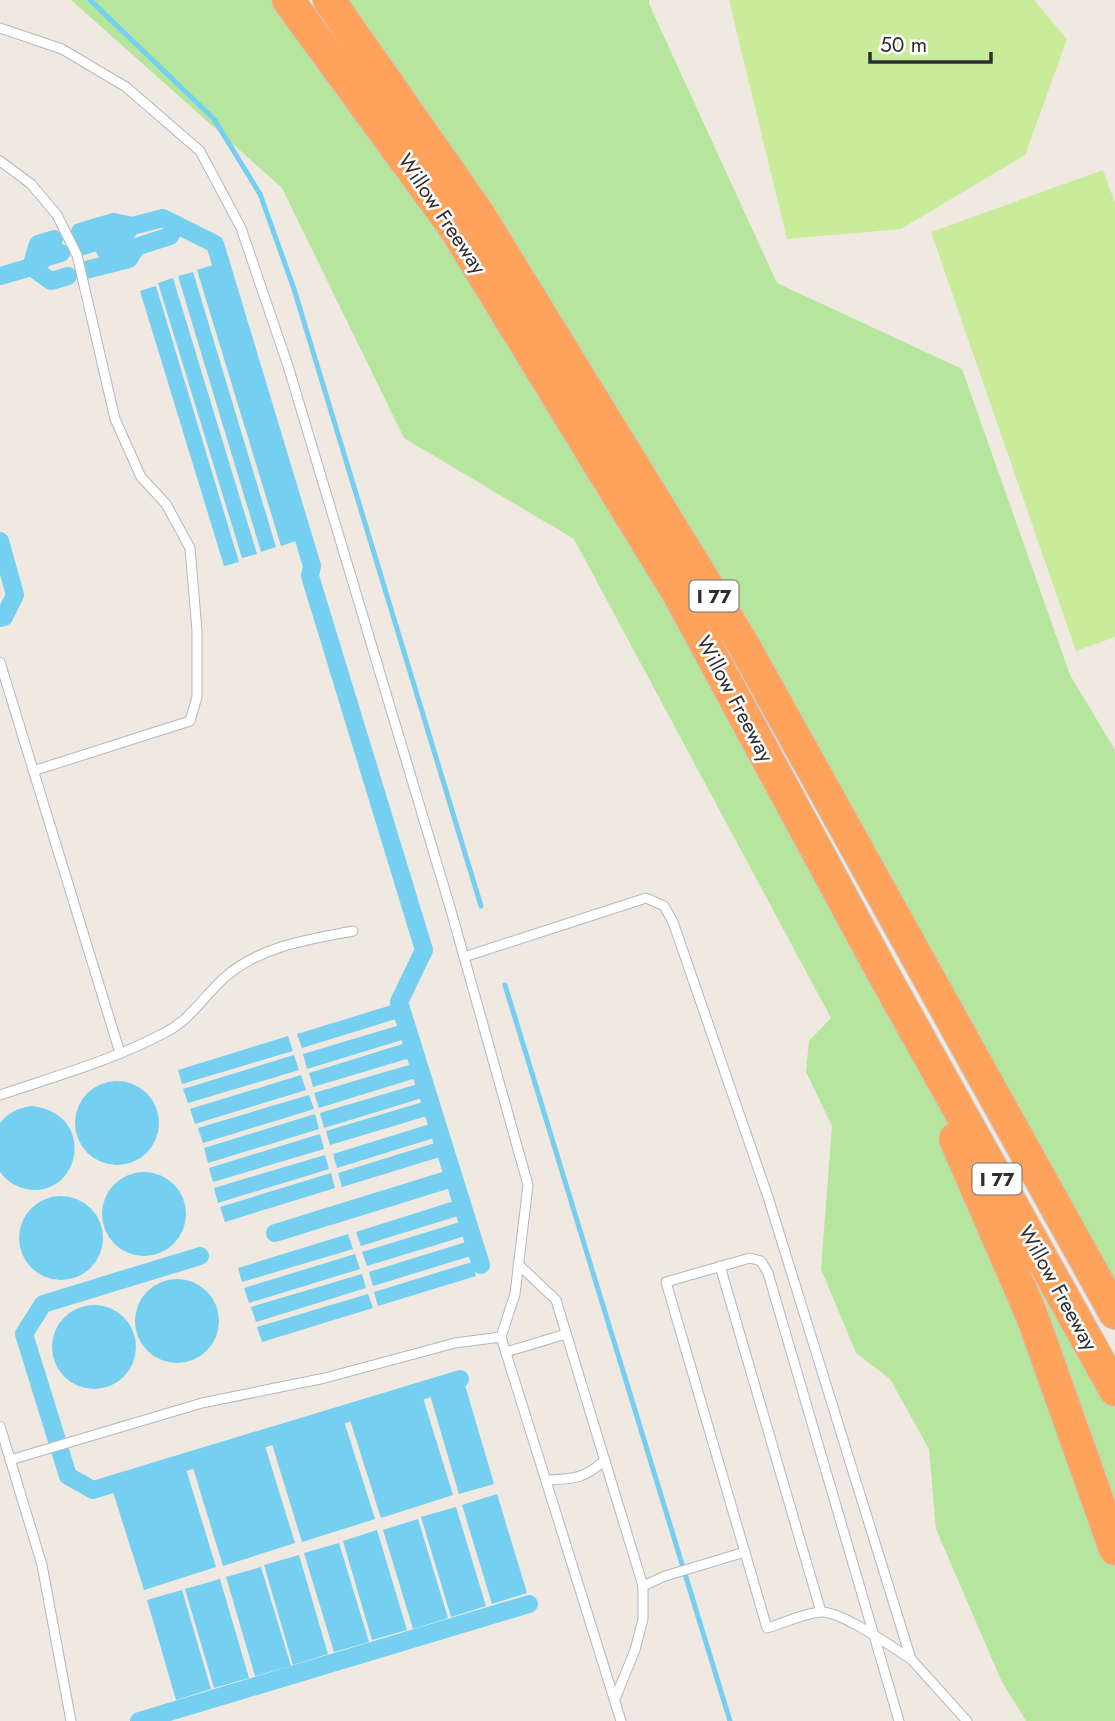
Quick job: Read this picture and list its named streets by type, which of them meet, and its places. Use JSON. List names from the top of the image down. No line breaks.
{"streets":{"highway":["Willow Freeway","I 77"]},"scale_bar":"50 m"}
